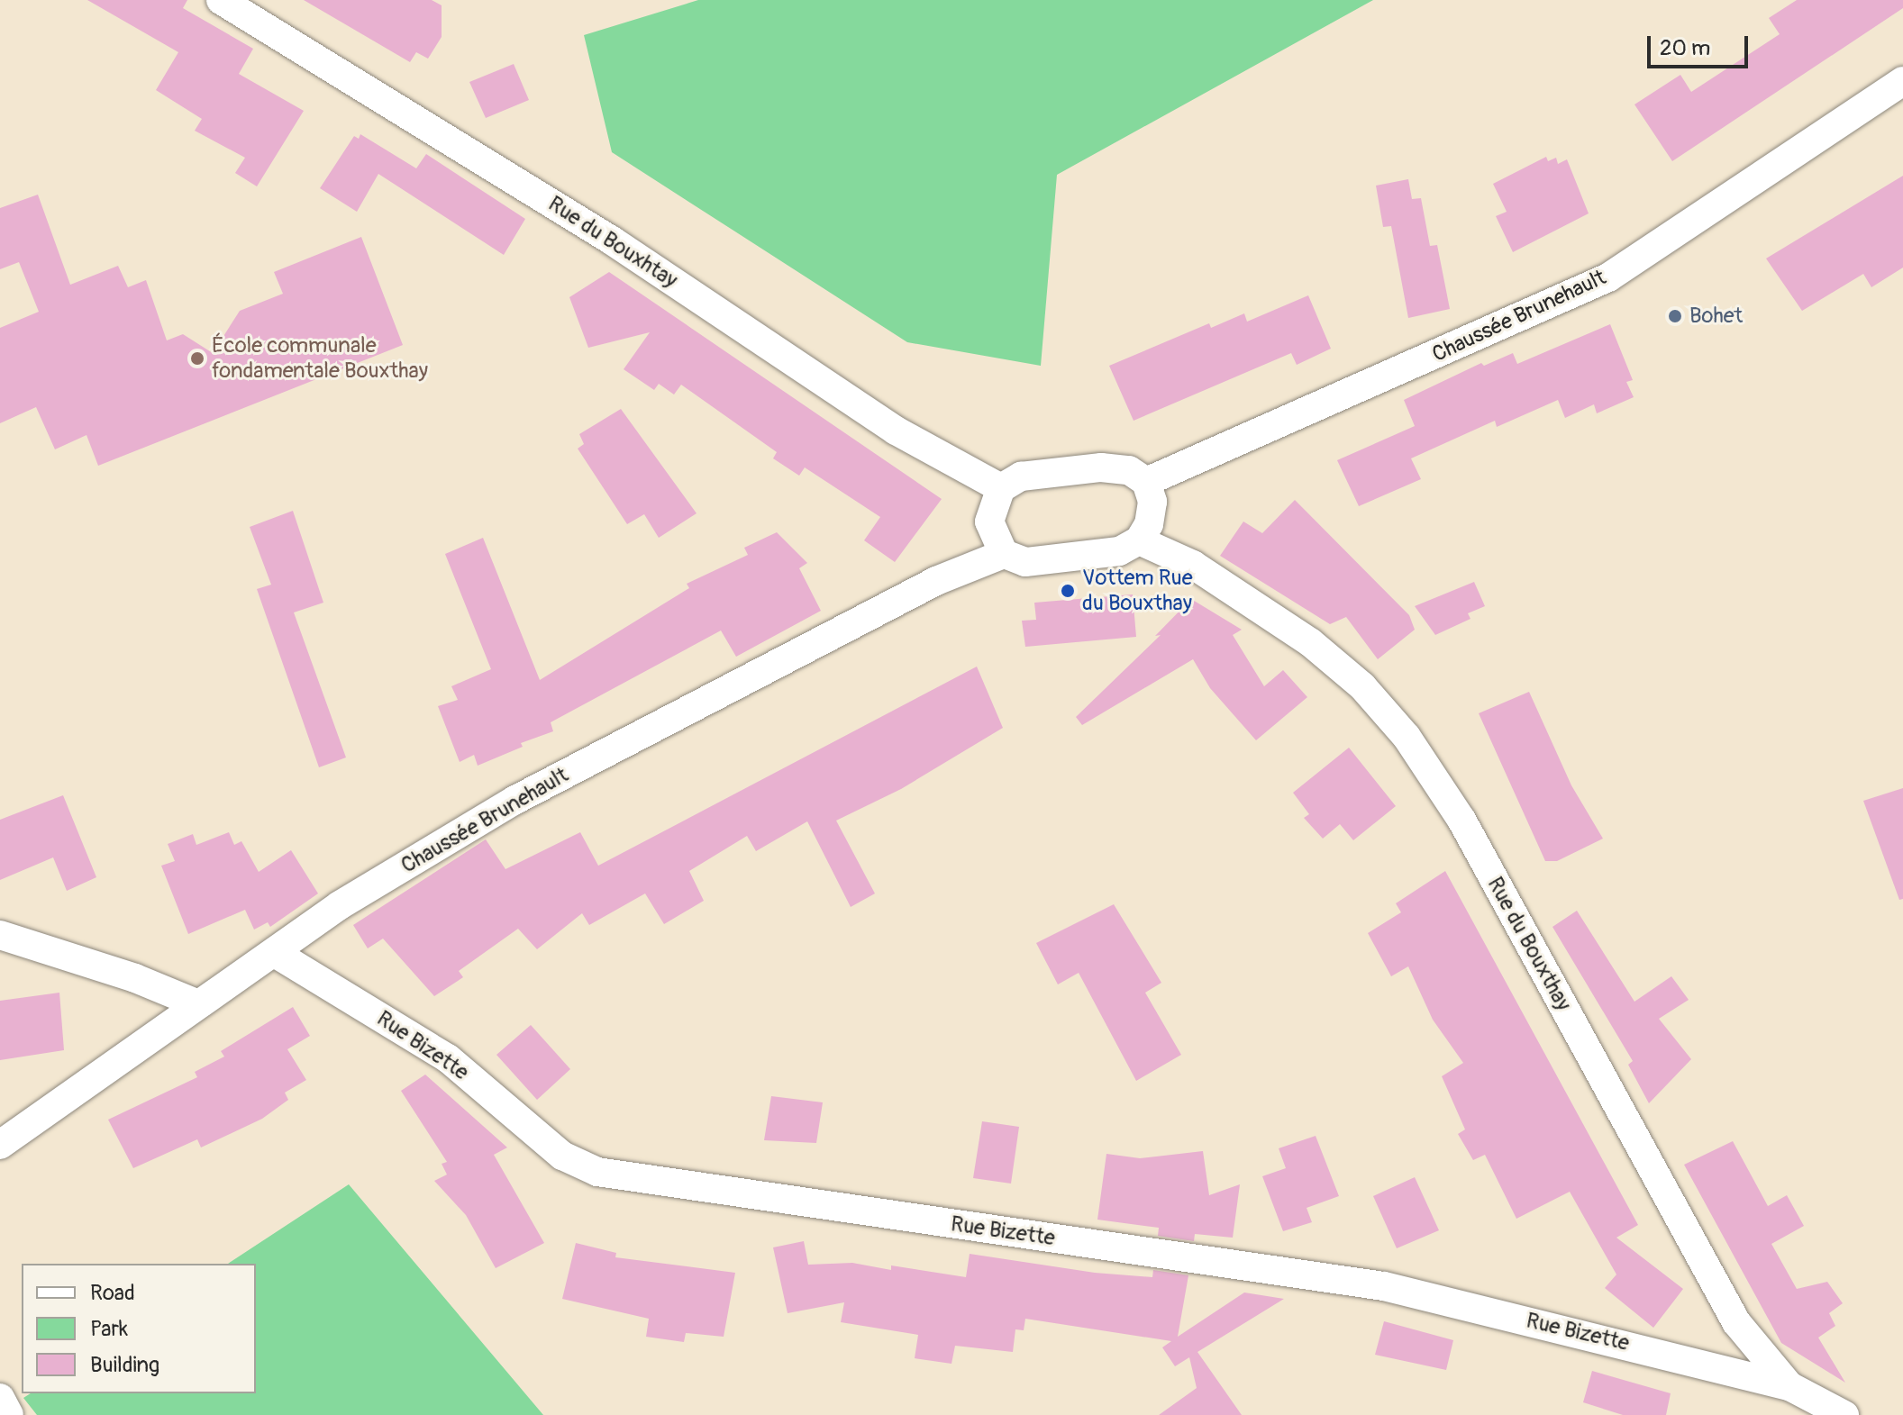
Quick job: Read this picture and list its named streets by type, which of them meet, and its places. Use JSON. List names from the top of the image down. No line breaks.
{"streets":{"street":["Rue du Bouxhtay","Chaussée Brunehault","Rue du Bouxthay","Rue Bizette"]},"crossings":[["Chaussée Brunehault","Rue Bizette"],["Rue du Bouxthay","Rue Bizette"]],"places":["Bohet","École communale fondamentale Bouxthay","Vottem Rue du Bouxthay"],"legend":["Road","Park","Building"],"scale_bar":"20 m"}
